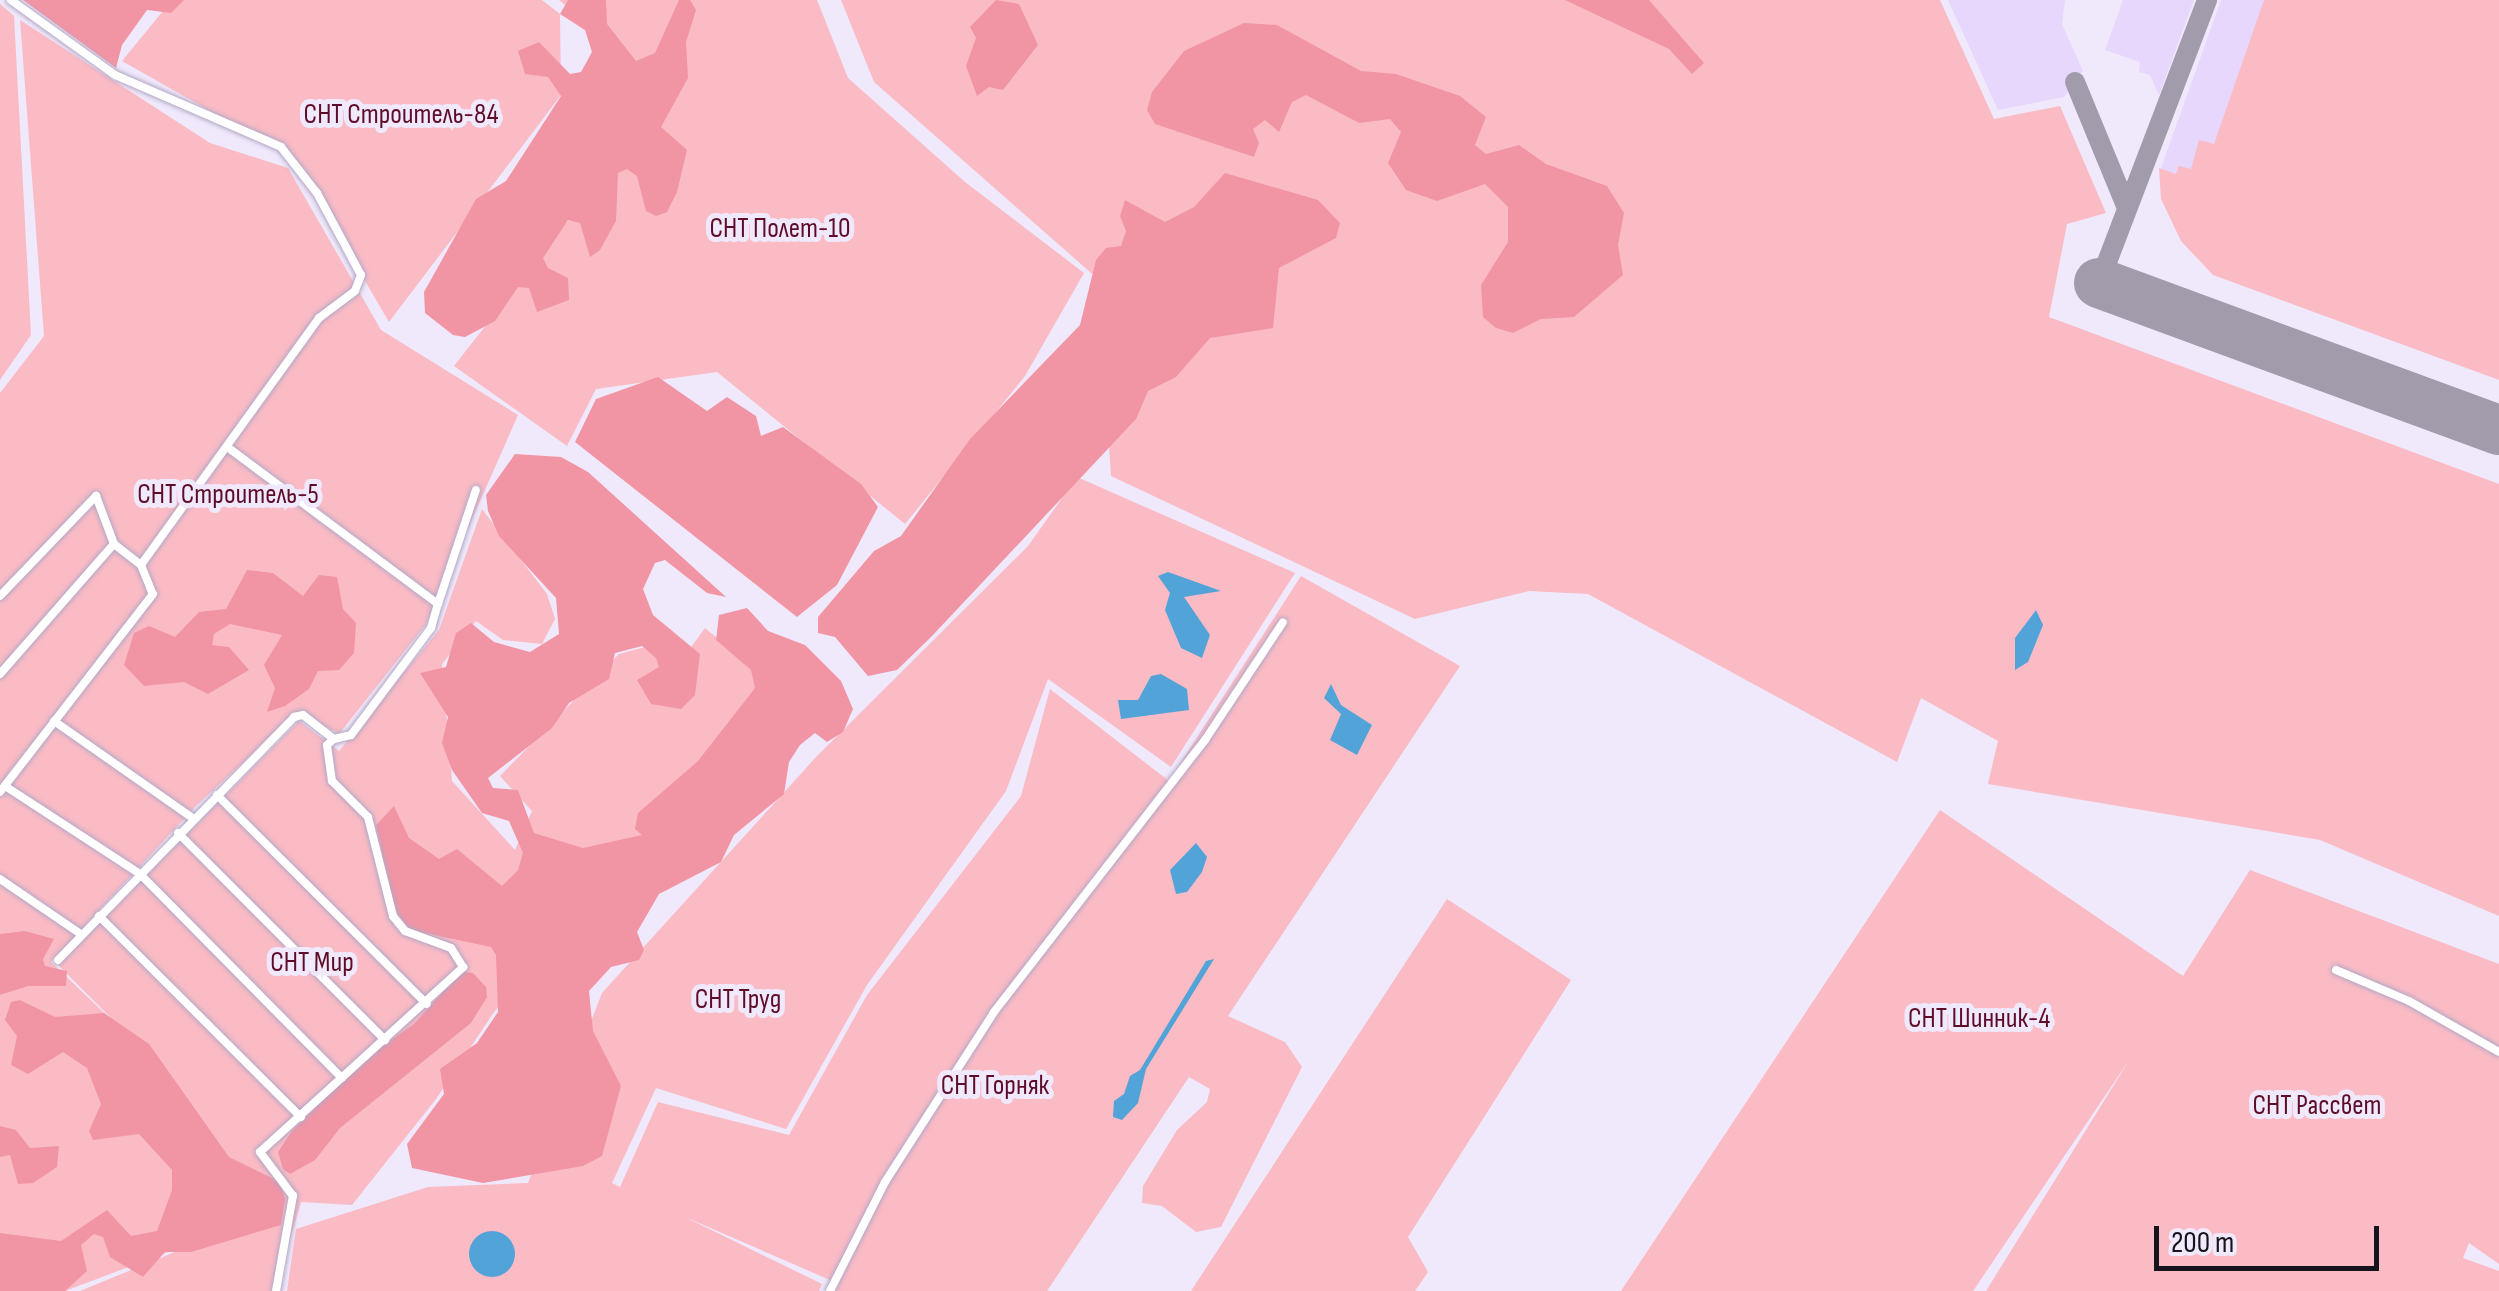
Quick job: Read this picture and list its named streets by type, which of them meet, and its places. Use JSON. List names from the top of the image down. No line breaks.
{"parks":["СНТ Строитель-84","СНТ Полет-10","СНТ Строитель-5","СНТ Мир","СНТ Труд","СНТ Шинник-4","СНТ Горняк","СНТ Рассвет"],"scale_bar":"200 m"}
